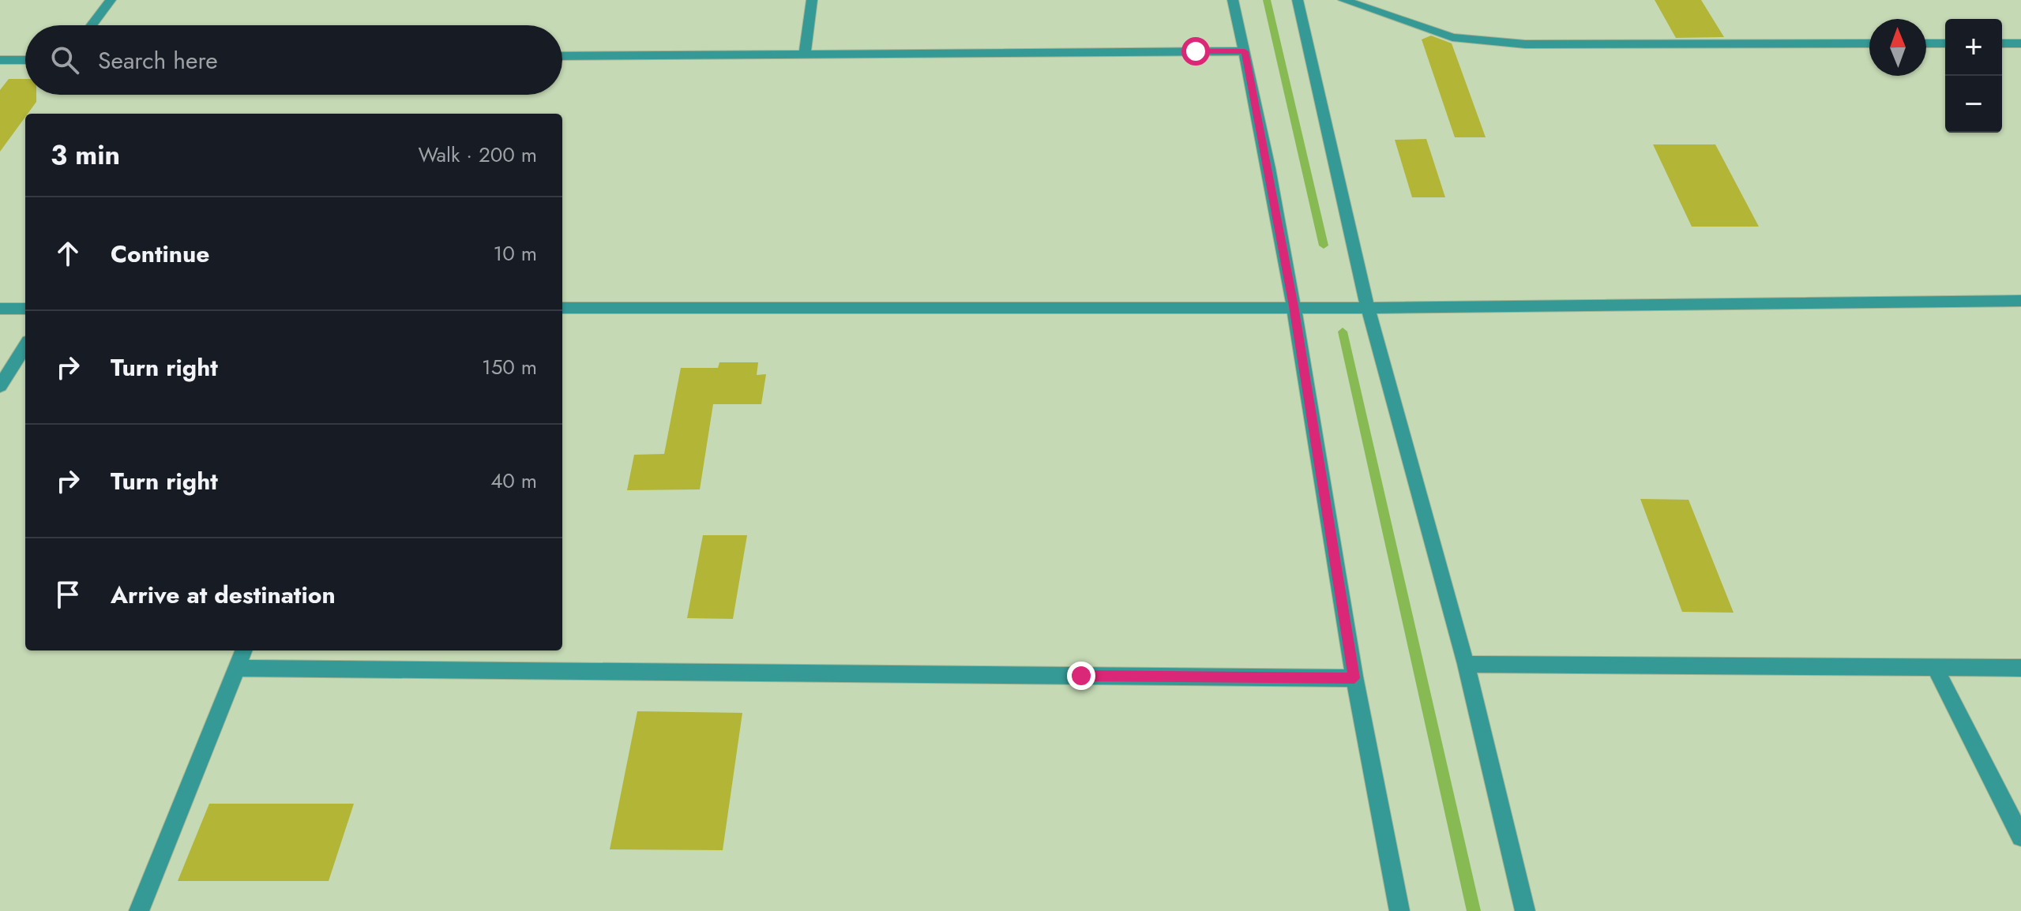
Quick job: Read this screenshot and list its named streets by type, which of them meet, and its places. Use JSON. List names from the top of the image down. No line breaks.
{"north":"top","page":{"map_buttons":["+","−"],"search":"Search here","heading":["3 min","Walk · 200 m"],"list":[["Continue","10 m"],["Turn right","150 m"],["Turn right","40 m"],"Arrive at destination"]}}
